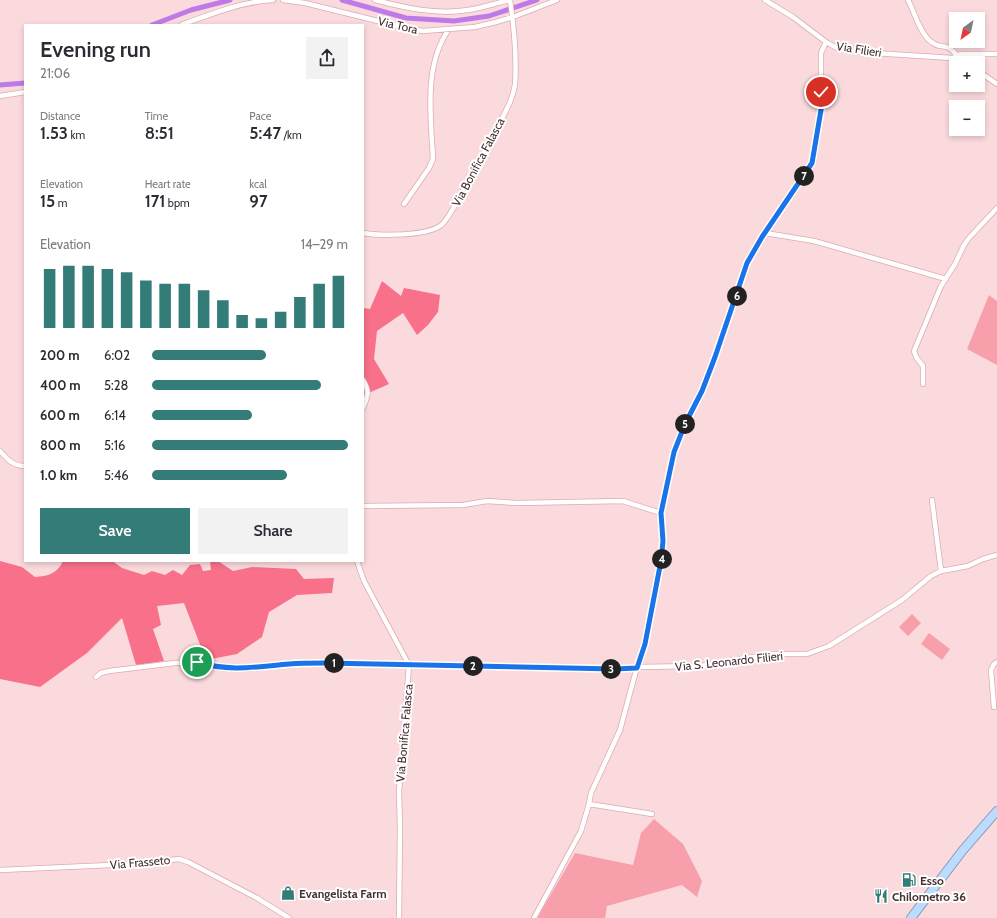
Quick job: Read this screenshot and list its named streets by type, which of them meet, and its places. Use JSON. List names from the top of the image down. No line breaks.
{"streets":{"street":["Via Tora","Via Filieri","Via Bonifica Falasca","Via S. Leonardo Filieri","Via Frasseto"]},"crossings":[["Via Tora","Via Bonifica Falasca"],["Via Bonifica Falasca","Via S. Leonardo Filieri"]],"places":{"fuel station":["Esso"],"shop":["Evangelista Farm"],"restaurant":["Chilometro 36"]},"north":"bottom left","page":{"map_buttons":["+","−"],"heading":["Evening run","21:06"],"stats":[["Distance","1.53 km"],["Time","8:51"],["Pace","5:47 /km"],["Elevation","15 m"],["Heart rate","171 bpm"],["kcal","97"]],"pins":["7","6","5","4","1","2","3"],"chart":["Elevation","14–29 m"],"list":[{"name":"200 m","note":"6:02"},{"name":"400 m","note":"5:28"},{"name":"600 m","note":"6:14"},{"name":"800 m","note":"5:16"},{"name":"1.0 km","note":"5:46"}],"buttons":["Save","Share"]}}
